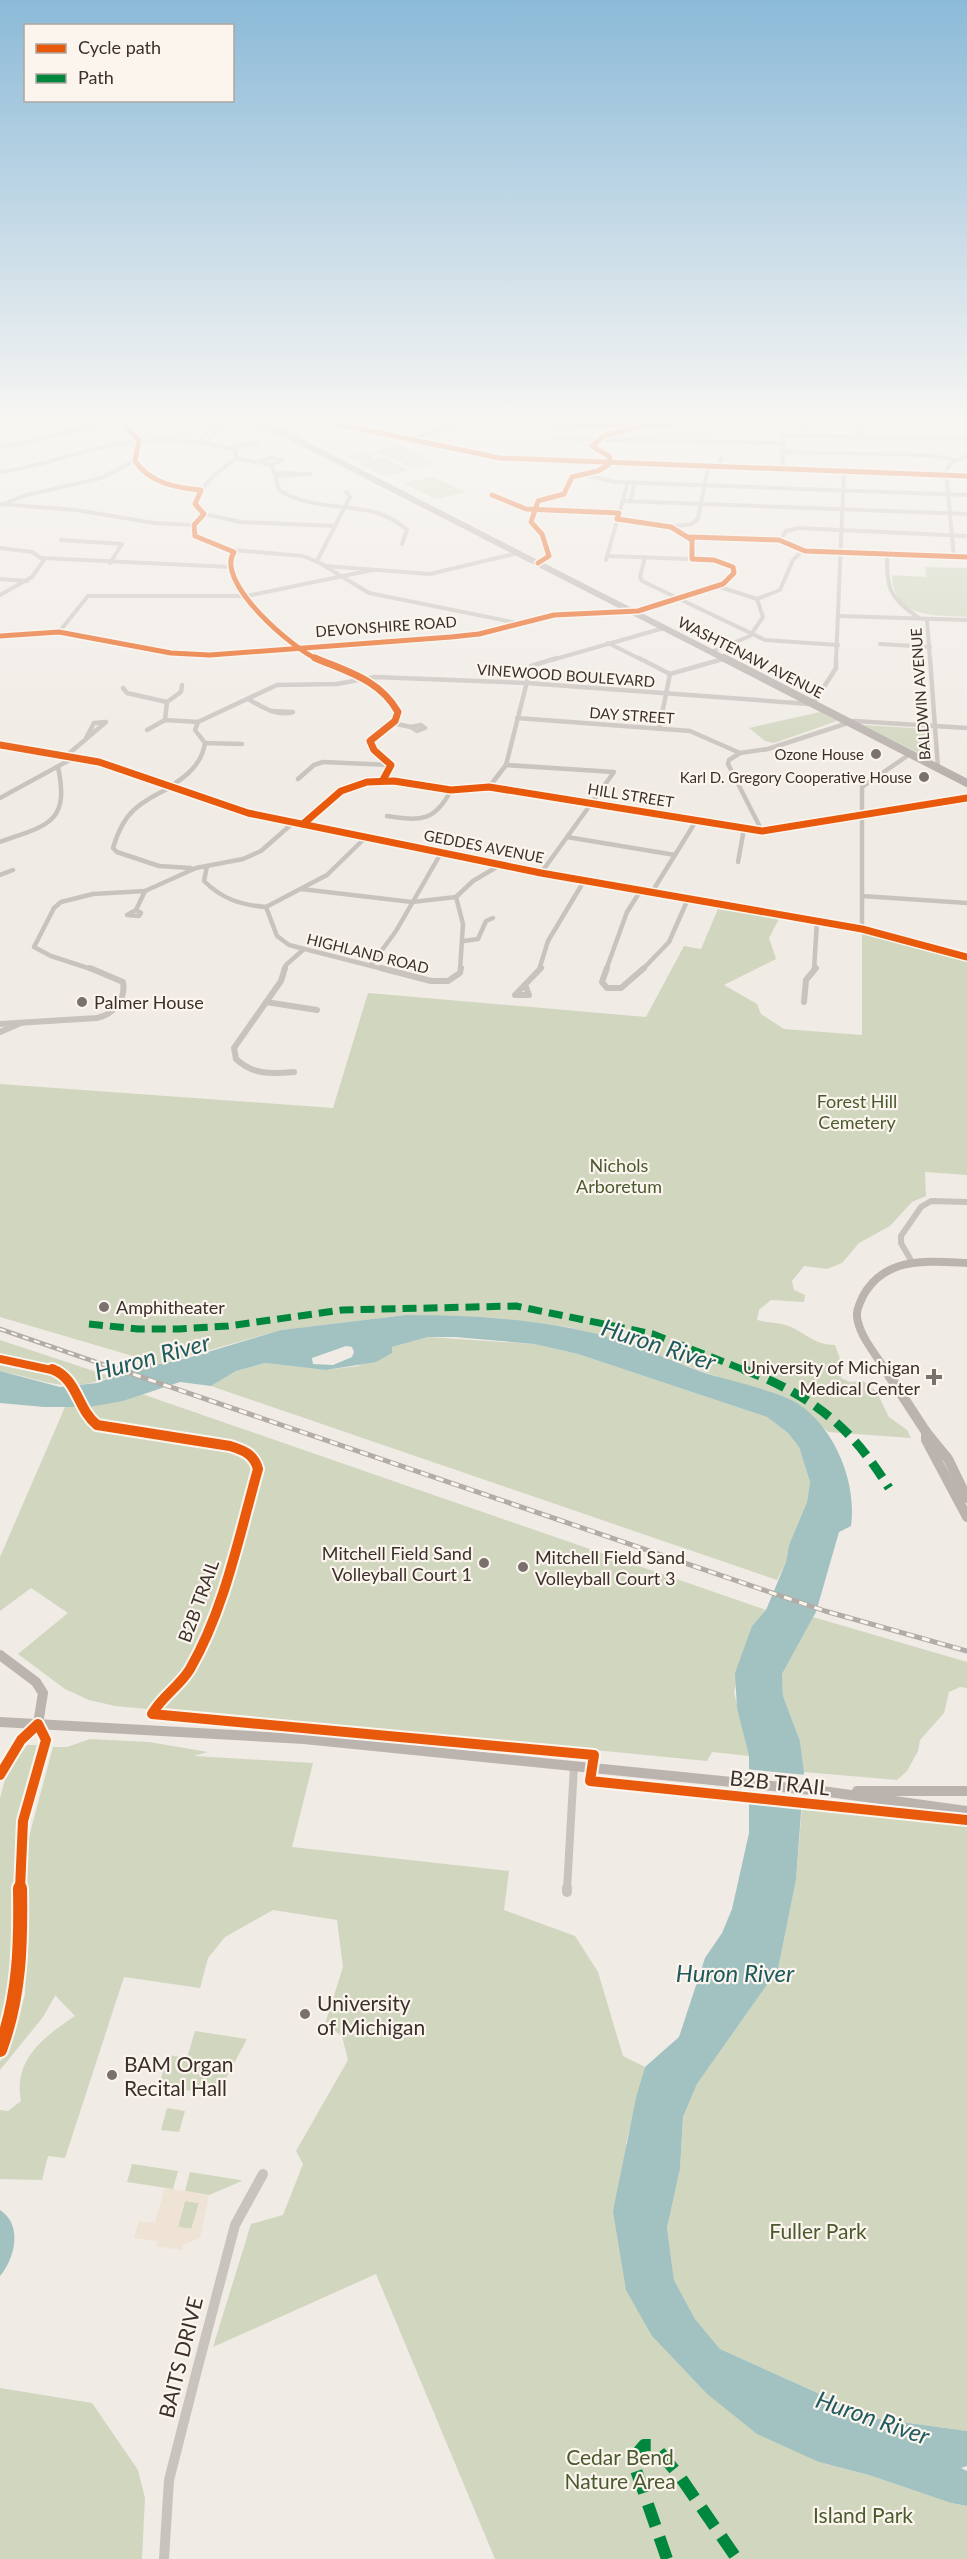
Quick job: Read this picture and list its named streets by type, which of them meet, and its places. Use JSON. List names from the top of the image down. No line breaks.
{"streets":{"main road":["WASHTENAW AVENUE","HILL STREET","GEDDES AVENUE"],"street":["DEVONSHIRE ROAD","VINEWOOD BOULEVARD","BALDWIN AVENUE","DAY STREET","HIGHLAND ROAD","BAITS DRIVE"],"cycle path":["B2B TRAIL"]},"crossings":[["DEVONSHIRE ROAD","WASHTENAW AVENUE"],["WASHTENAW AVENUE","VINEWOOD BOULEVARD"],["WASHTENAW AVENUE","BALDWIN AVENUE"],["HILL STREET","GEDDES AVENUE"]],"water":["Huron River"],"parks":["Forest Hill Cemetery","Nichols Arboretum","Fuller Park","Cedar Bend Nature Area","Island Park"],"places":{"other":["Ozone House","Karl D. Gregory Cooperative House","Palmer House","Amphitheater","Mitchell Field Sand Volleyball Court 1","Mitchell Field Sand Volleyball Court 3","University of Michigan","BAM Organ Recital Hall"],"health":["University of Michigan Medical Center"]},"legend":["Cycle path","Path"]}
